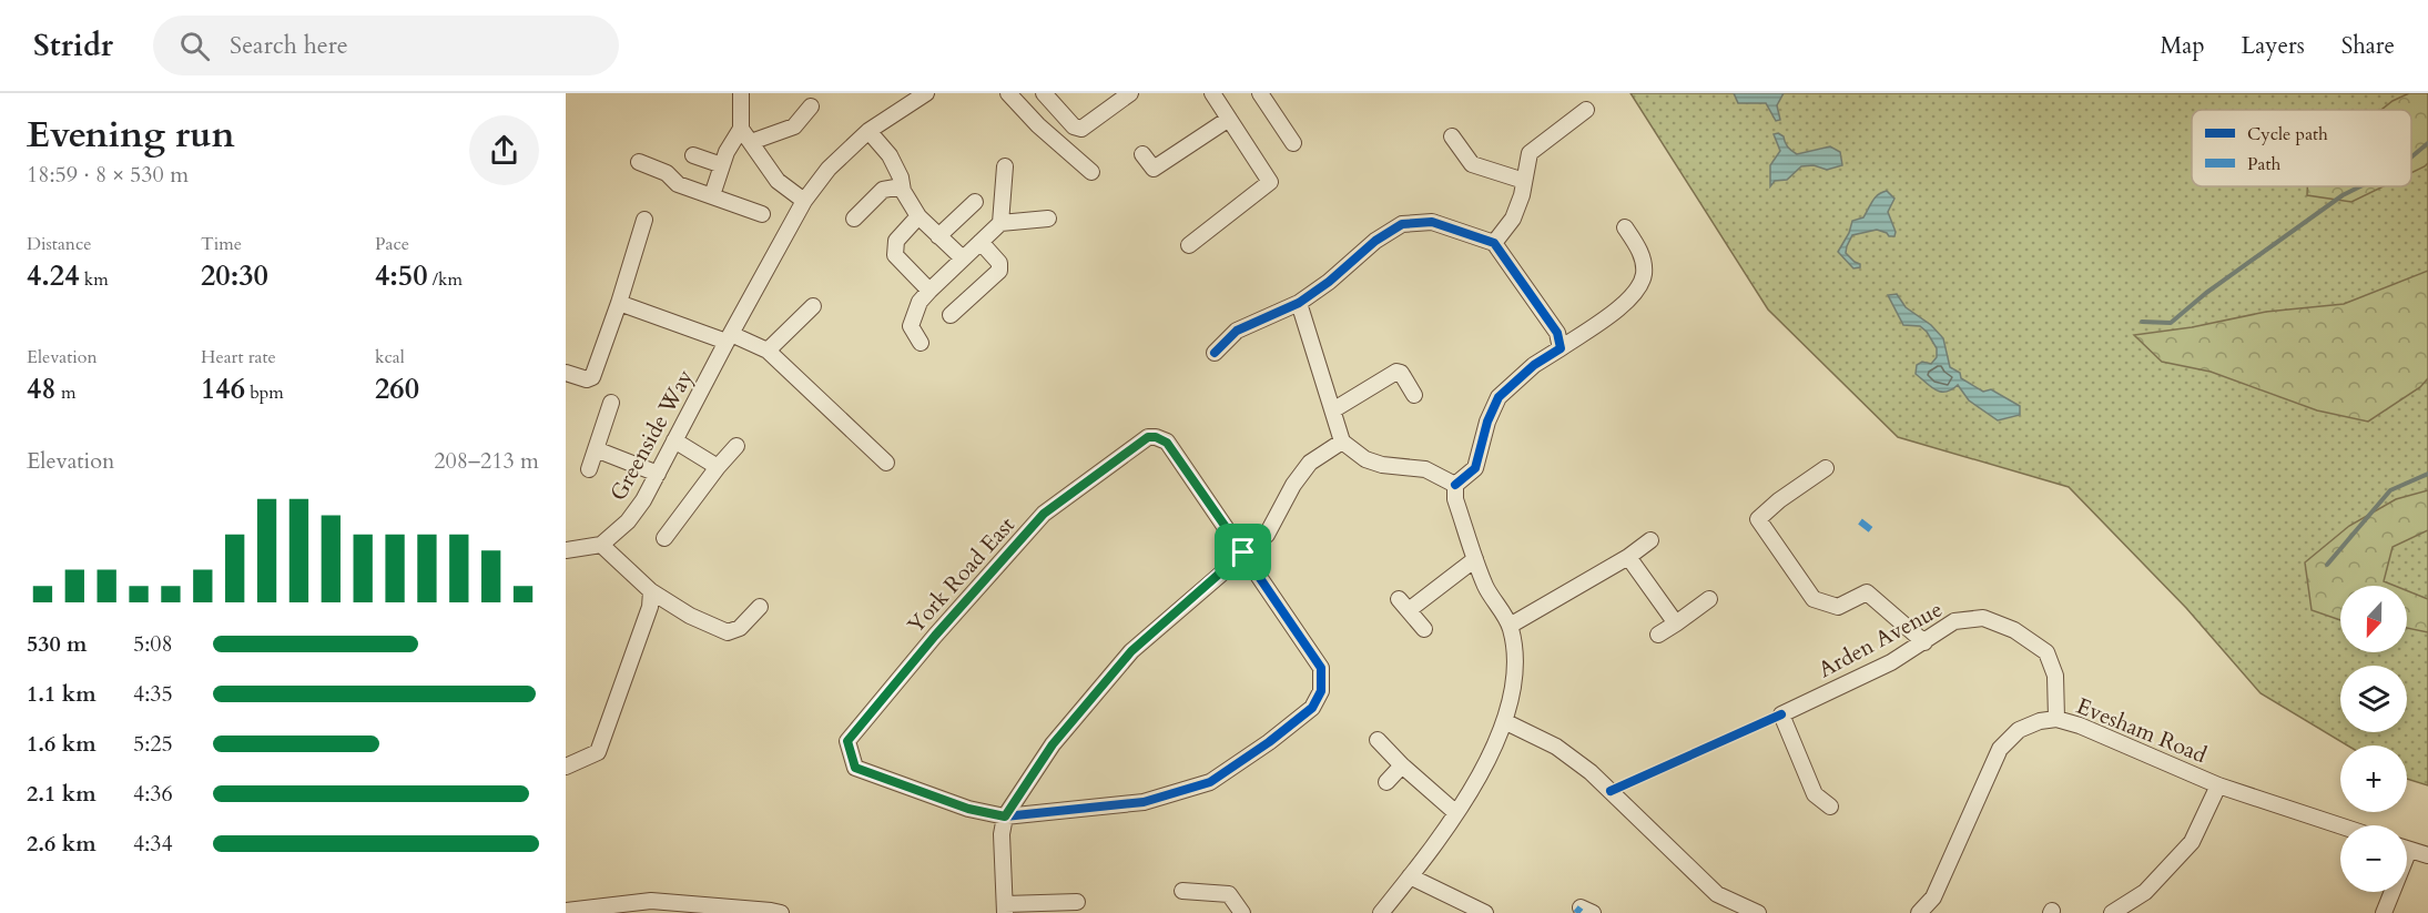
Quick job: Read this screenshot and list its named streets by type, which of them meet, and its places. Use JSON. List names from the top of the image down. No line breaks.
{"streets":{"street":["Greenside Way","York Road East","Arden Avenue","Evesham Road"]},"crossings":[["Arden Avenue","Evesham Road"]],"legend":["Cycle path","Path"],"north":"bottom","page":{"header":"Stridr","search":"Search here","nav":["Map","Layers","Share"],"heading":["Evening run","18:59 · 8 × 530 m"],"stats":[["Distance","4.24 km"],["Time","20:30"],["Pace","4:50 /km"],["Elevation","48 m"],["Heart rate","146 bpm"],["kcal","260"]],"chart":["Elevation","208–213 m"],"map_buttons":["+","−"],"list":[{"name":"530 m","note":"5:08"},{"name":"1.1 km","note":"4:35"},{"name":"1.6 km","note":"5:25"},{"name":"2.1 km","note":"4:36"},{"name":"2.6 km","note":"4:34"}]}}
